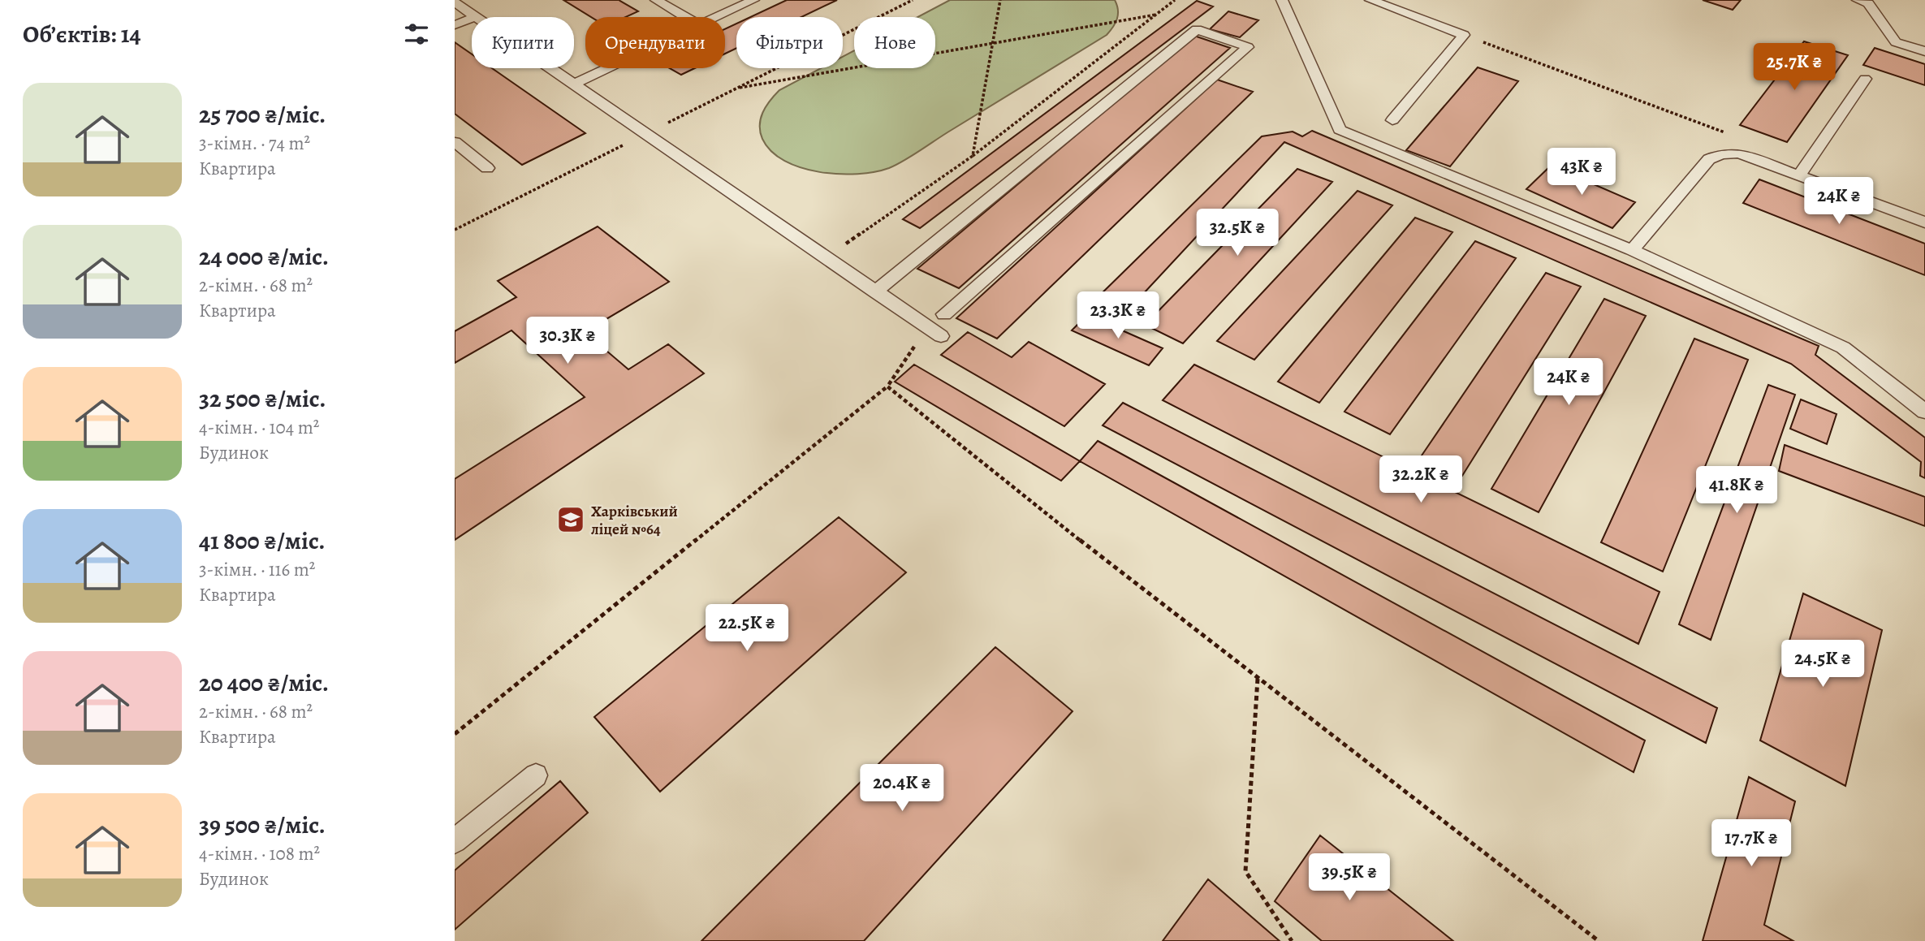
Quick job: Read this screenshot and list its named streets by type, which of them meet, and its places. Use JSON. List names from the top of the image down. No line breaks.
{"places":{"school or university":["Харківський ліцей №64"]},"page":{"heading":"Об’єктів: 14","chip":["Купити","Орендувати","Фільтри","Нове"],"price":["25.7K ₴","43K ₴","24K ₴","32.5K ₴","23.3K ₴","30.3K ₴","24K ₴","32.2K ₴","41.8K ₴","22.5K ₴","24.5K ₴","20.4K ₴","17.7K ₴","39.5K ₴"],"list":[{"name":"25 700 ₴/міс.","note":"3-кімн. · 74 m² · Квартира"},{"name":"24 000 ₴/міс.","note":"2-кімн. · 68 m² · Квартира"},{"name":"32 500 ₴/міс.","note":"4-кімн. · 104 m² · Будинок"},{"name":"41 800 ₴/міс.","note":"3-кімн. · 116 m² · Квартира"},{"name":"20 400 ₴/міс.","note":"2-кімн. · 68 m² · Квартира"},{"name":"39 500 ₴/міс.","note":"4-кімн. · 108 m² · Будинок"}]}}
